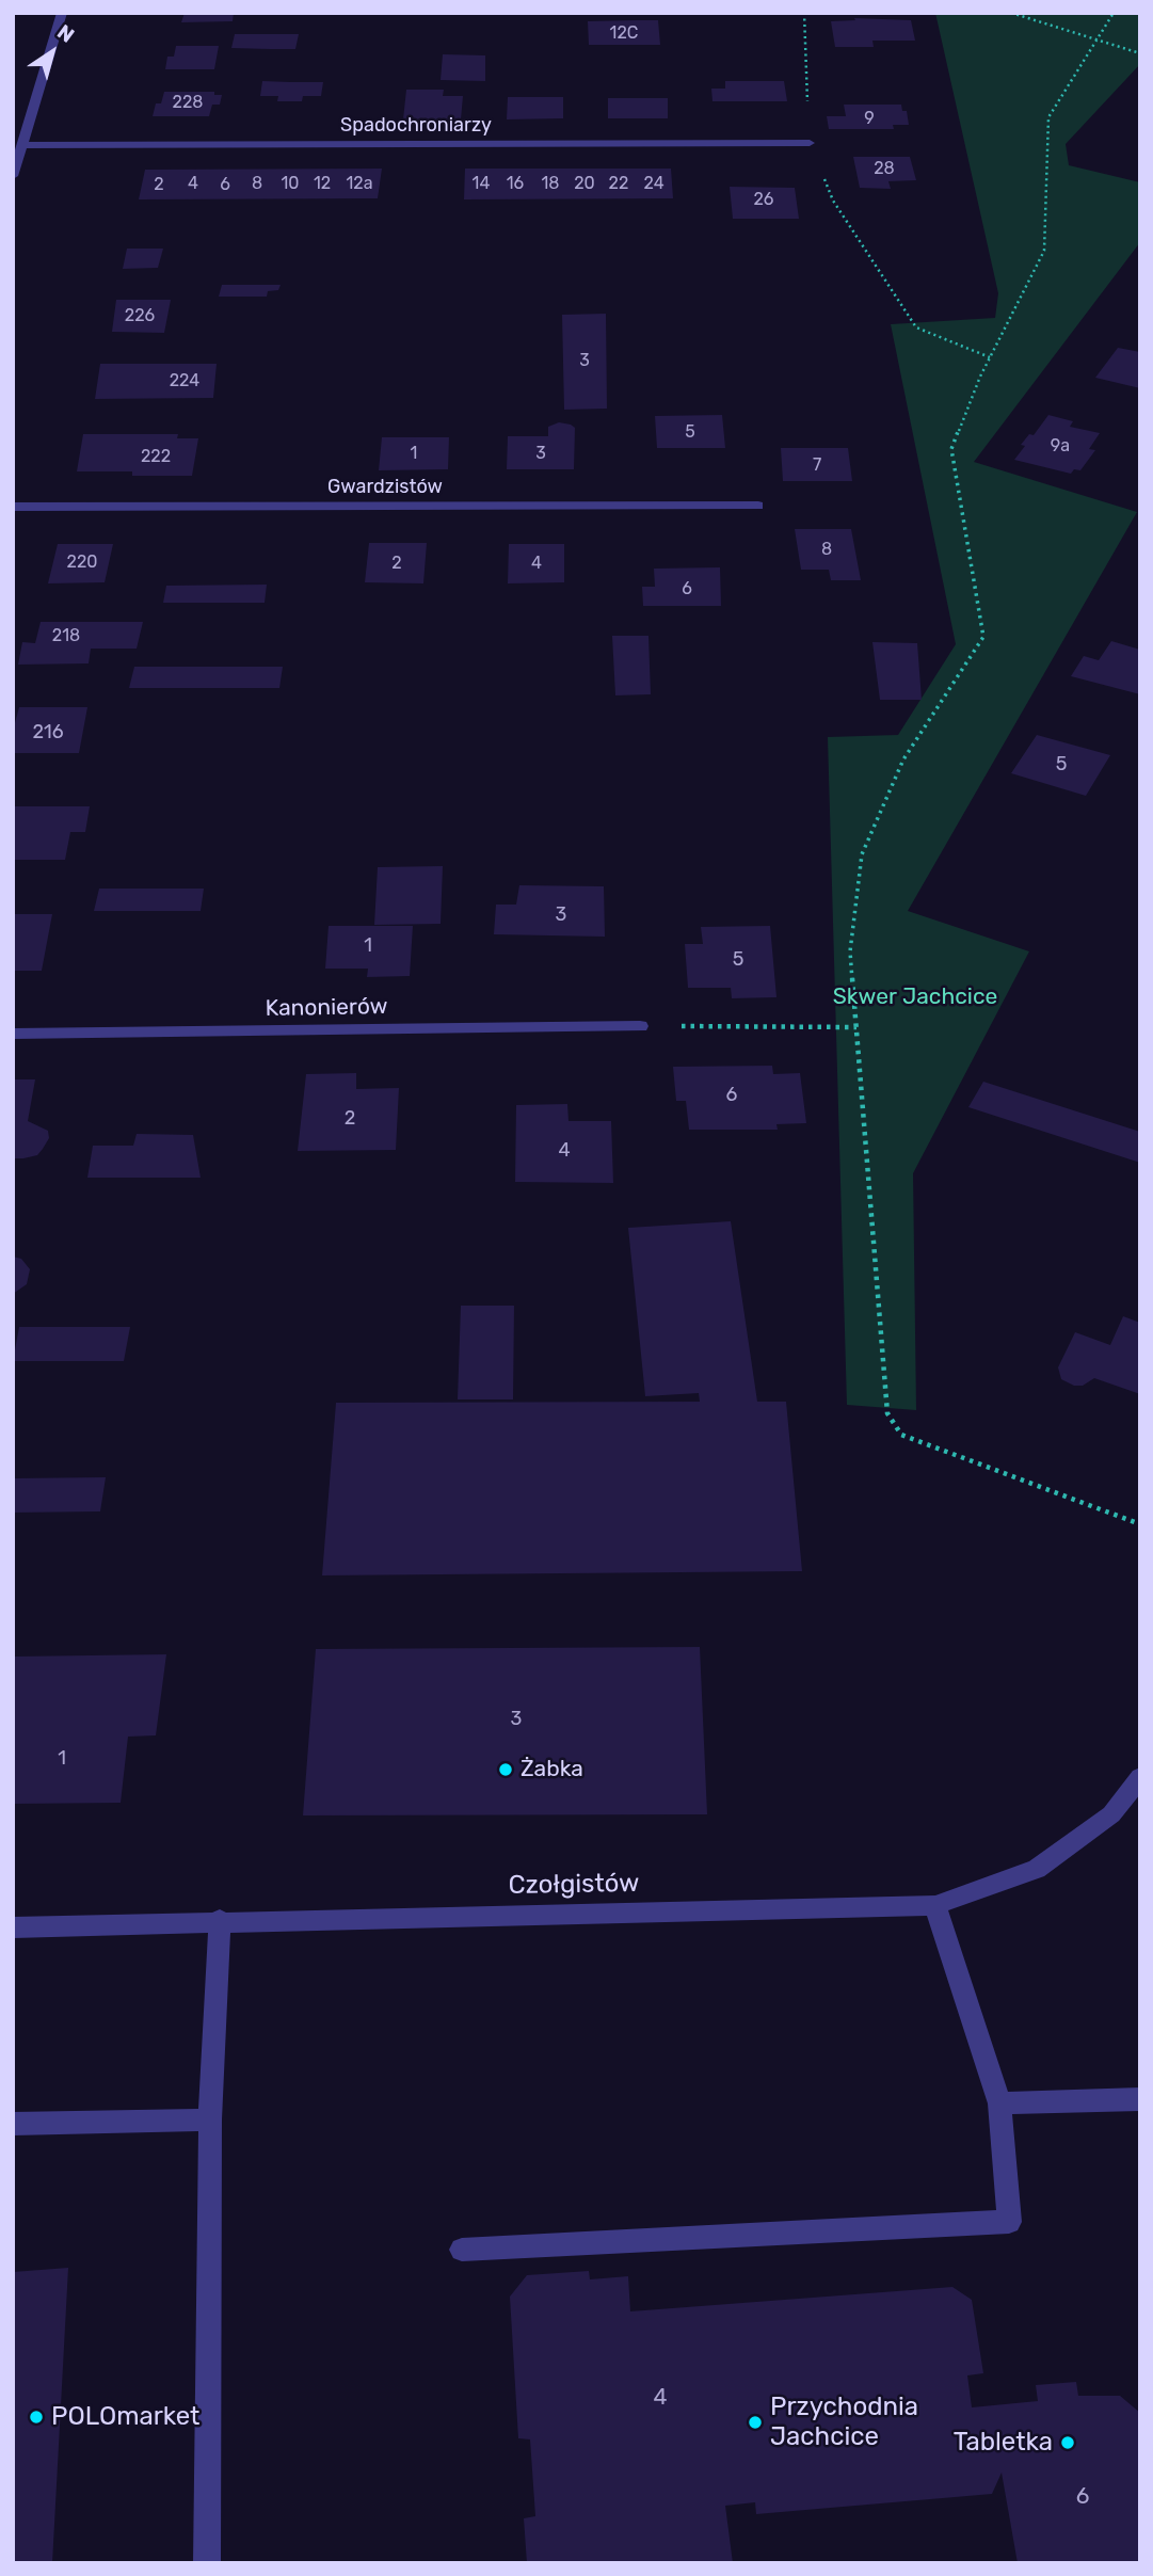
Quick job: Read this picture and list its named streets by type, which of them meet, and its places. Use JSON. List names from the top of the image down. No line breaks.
{"streets":{"street":["Spadochroniarzy","Gwardzistów","Kanonierów","Czołgistów"]},"parks":["Skwer Jachcice"],"places":["Żabka","POLOmarket","Przychodnia Jachcice","Tabletka"],"house_numbers":["12C","228","9","28","4","8","10","12","12a","14","16","18","20","22","24","2","6","26","226","3","224","5","9a","1","3","222","7","8","220","2","4","6","218","216","5","3","1","5","6","2","4","3","1","4","6"],"north":"top right"}
